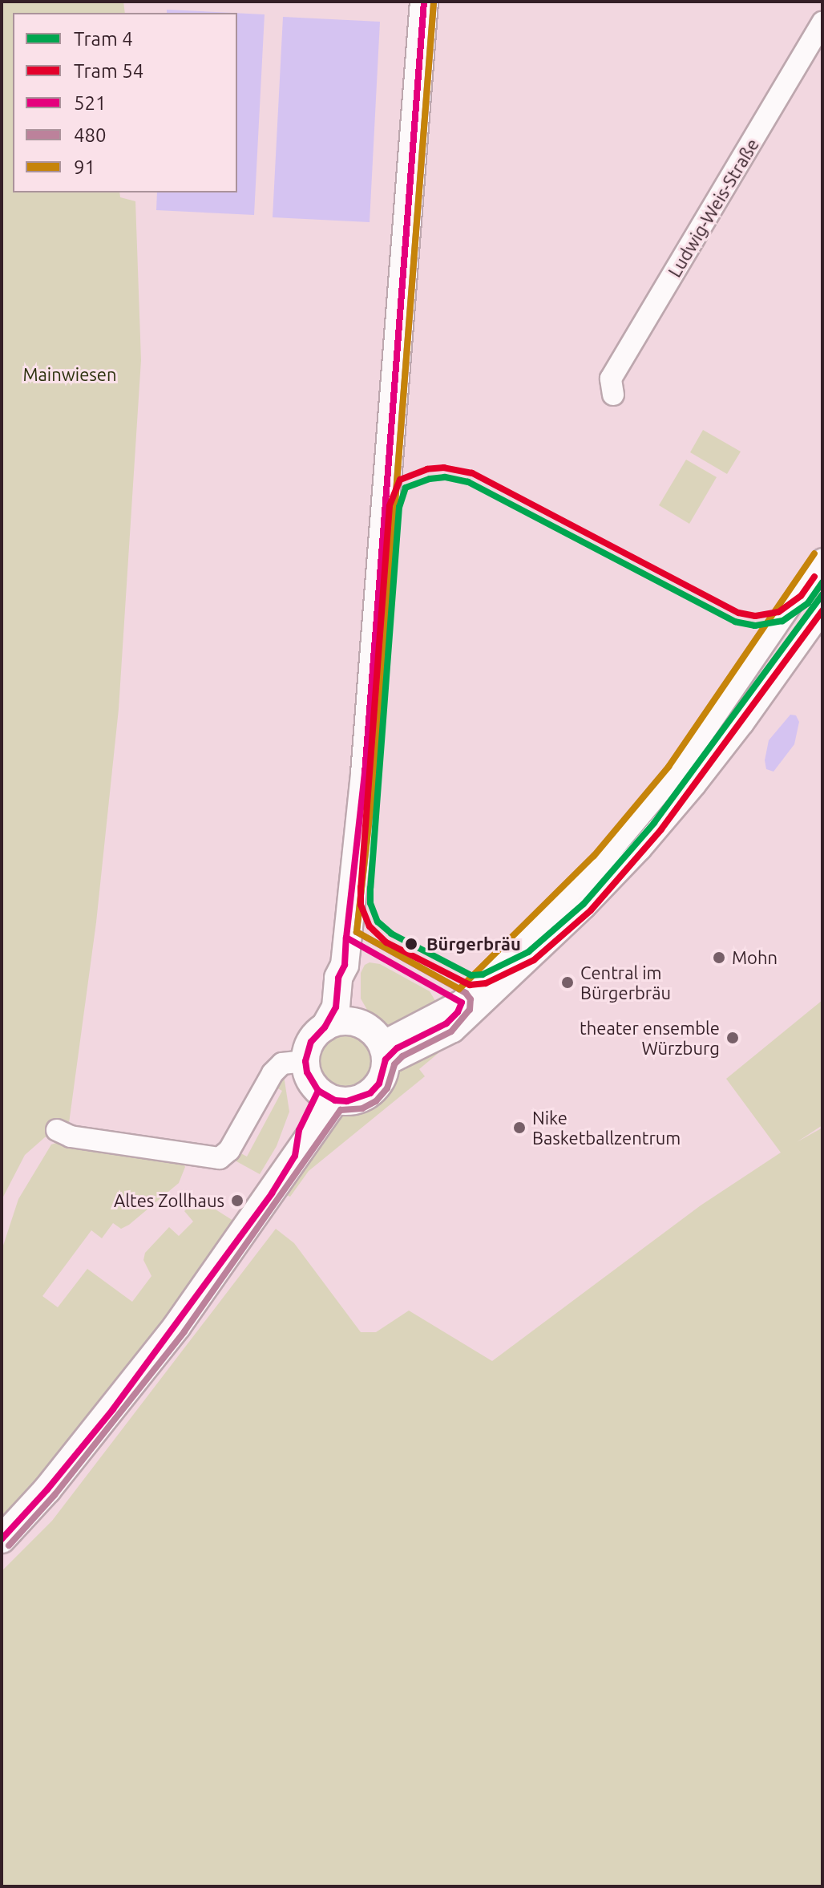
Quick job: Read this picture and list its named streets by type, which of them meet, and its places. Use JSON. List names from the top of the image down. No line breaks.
{"streets":{"street":["Ludwig-Weis-Straße"]},"parks":["Mainwiesen"],"places":["Bürgerbräu","Mohn","Central im Bürgerbräu","theater ensemble Würzburg","Nike Basketballzentrum","Altes Zollhaus"],"lines":["transit line 521","transit line 480","transit line 91","tram line 54","tram line 4"],"legend":["Tram 4","Tram 54","521","480","91"]}
